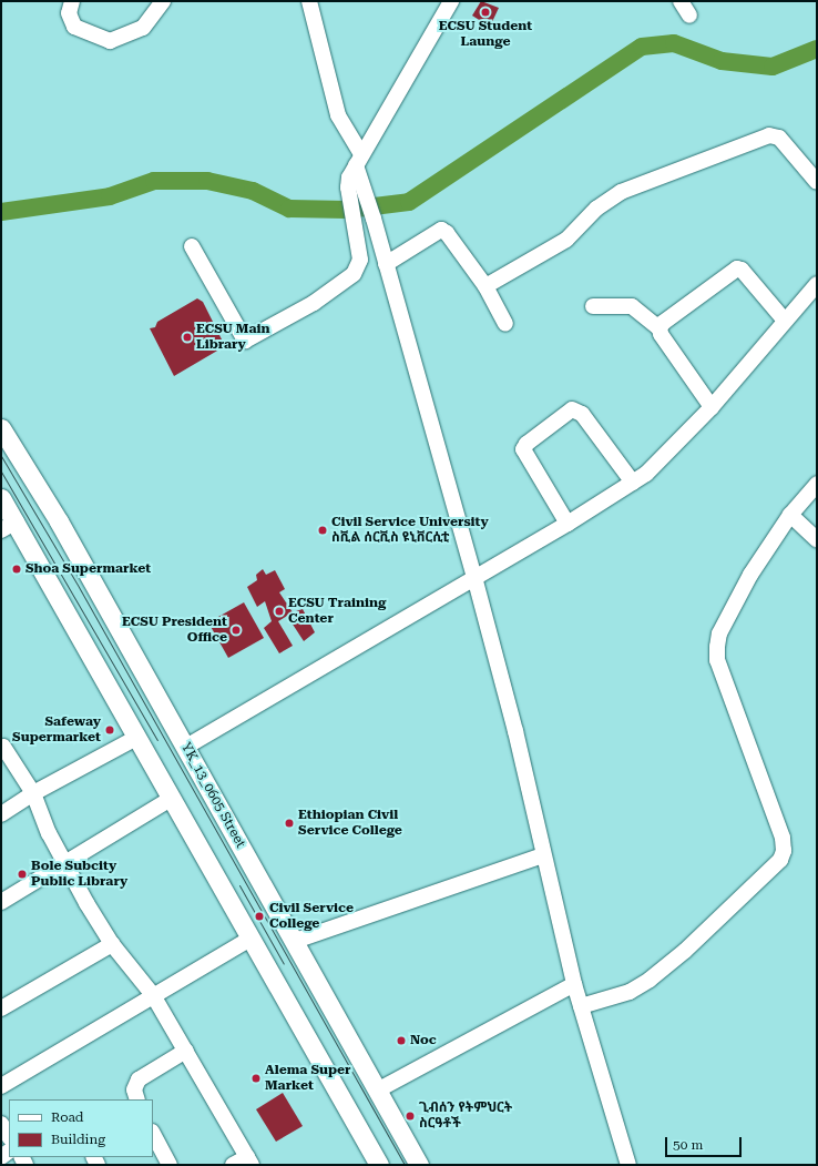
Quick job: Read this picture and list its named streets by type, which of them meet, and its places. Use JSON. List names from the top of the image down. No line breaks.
{"streets":{"main road":["YK_13_0605 Street"]},"places":["ECSU Student Launge","ECSU Main Library","Civil Service University ስቪል ሰርቪስ ዩኒቨርሲቲ","Shoa Supermarket","ECSU Training Center","ECSU President Office","Safeway Supermarket","Ethiopian Civil Service College","Bole Subcity Public Library","Civil Service College","Noc","Alema Super Market","ጊብሰን የትምህርት ስርዓቶች"],"legend":["Road","Building"],"scale_bar":"50 m"}
